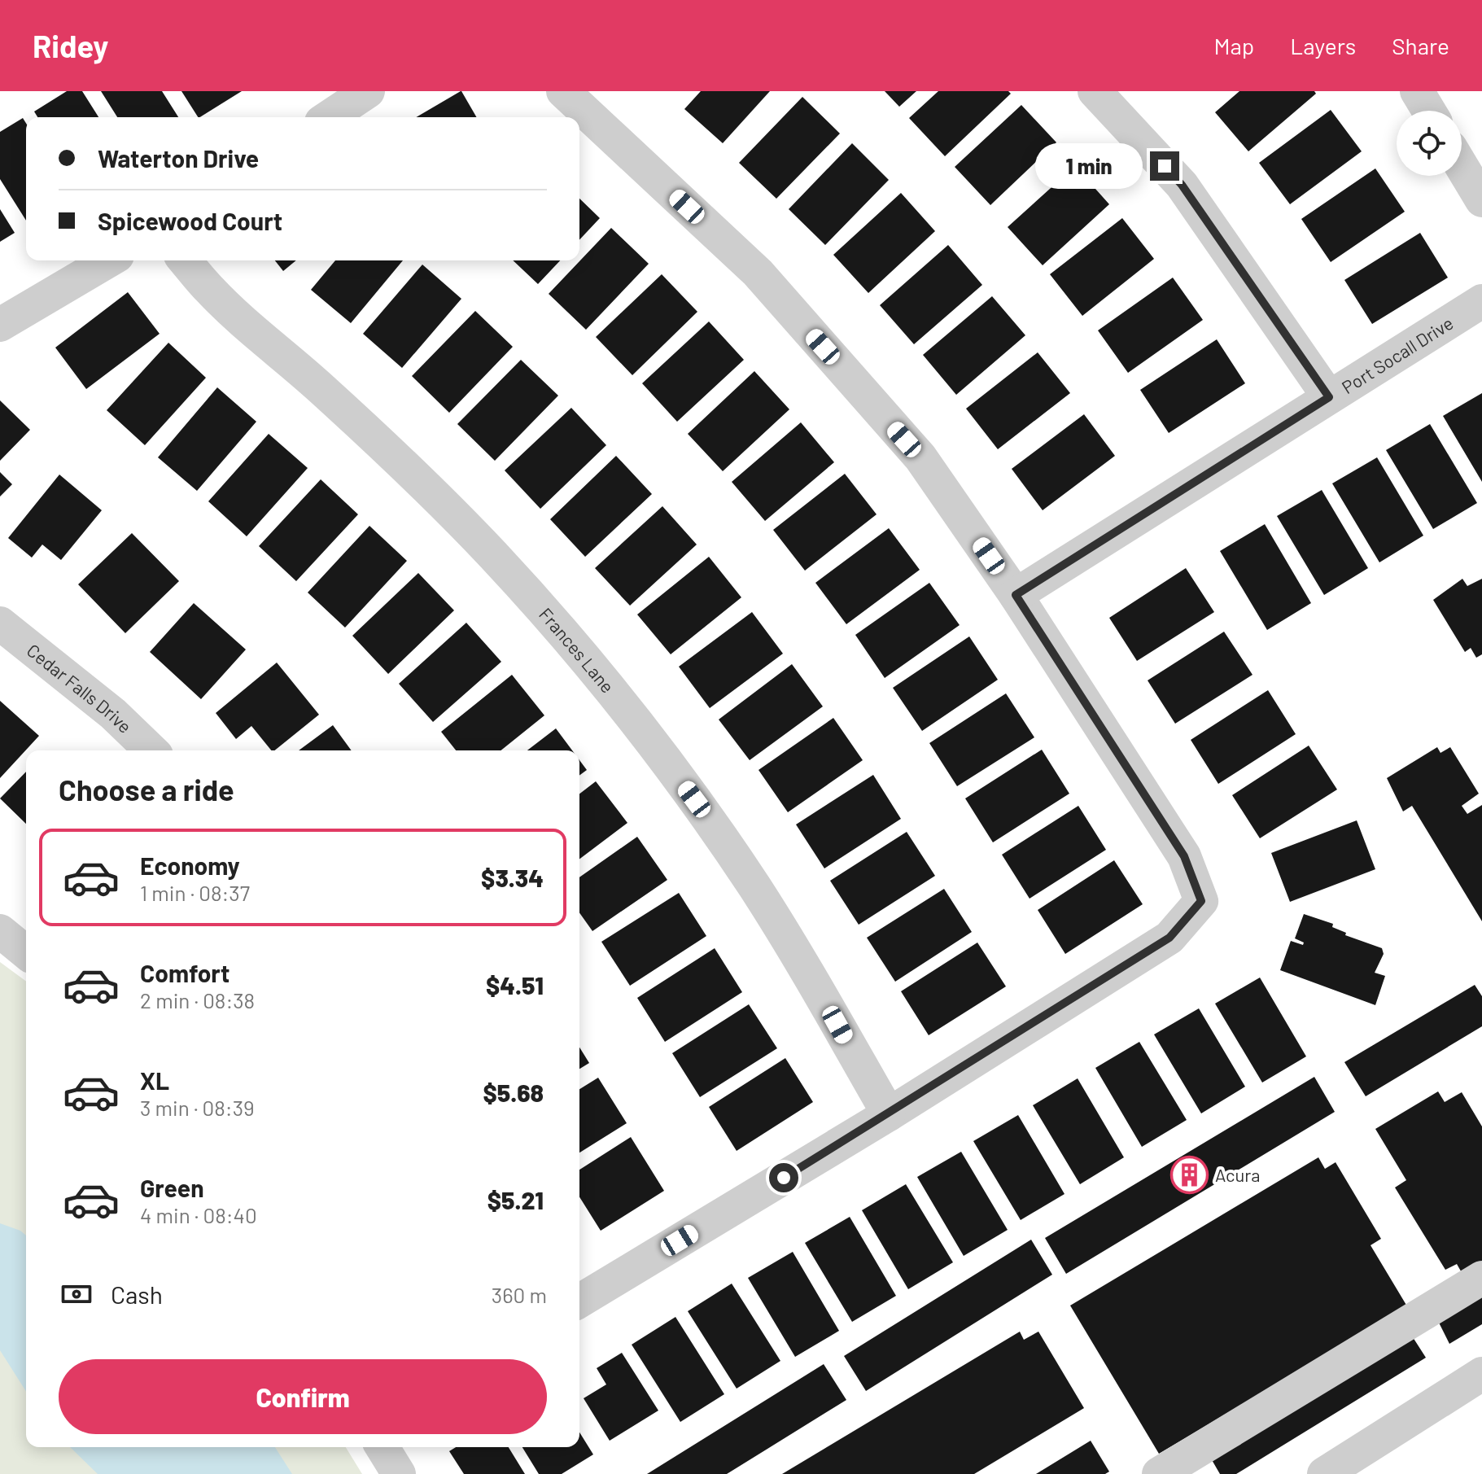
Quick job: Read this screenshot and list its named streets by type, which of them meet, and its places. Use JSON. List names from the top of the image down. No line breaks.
{"streets":{"street":["Port Socall Drive","Frances Lane","Cedar Falls Drive"]},"places":{"building":["Acura"]},"page":{"header":"Ridey","nav":["Map","Layers","Share"],"banner":["Waterton Drive","Spicewood Court"],"bubble":"1 min","heading":"Choose a ride","list":[{"name":"Economy","note":"1 min · 08:37","value":"$3.34"},{"name":"Comfort","note":"2 min · 08:38","value":"$4.51"},{"name":"XL","note":"3 min · 08:39","value":"$5.68"},{"name":"Green","note":"4 min · 08:40","value":"$5.21"}],"pay":["Cash","360 m"],"buttons":"Confirm"}}
